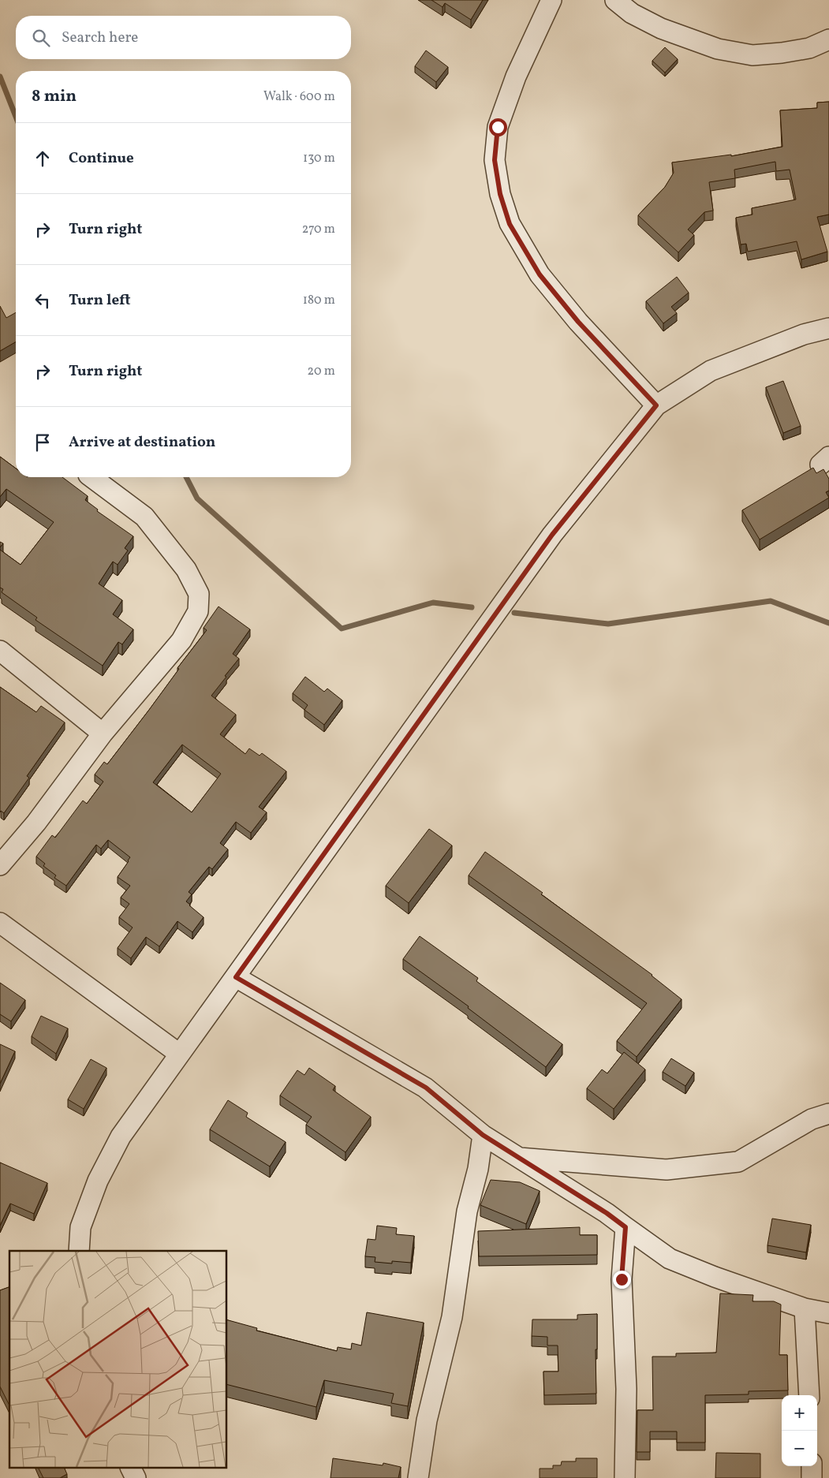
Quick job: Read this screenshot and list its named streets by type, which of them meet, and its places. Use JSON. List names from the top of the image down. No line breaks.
{"page":{"search":"Search here","heading":["8 min","Walk · 600 m"],"list":[["Continue","130 m"],["Turn right","270 m"],["Turn left","180 m"],["Turn right","20 m"],"Arrive at destination"],"map_buttons":["+","−"]}}
